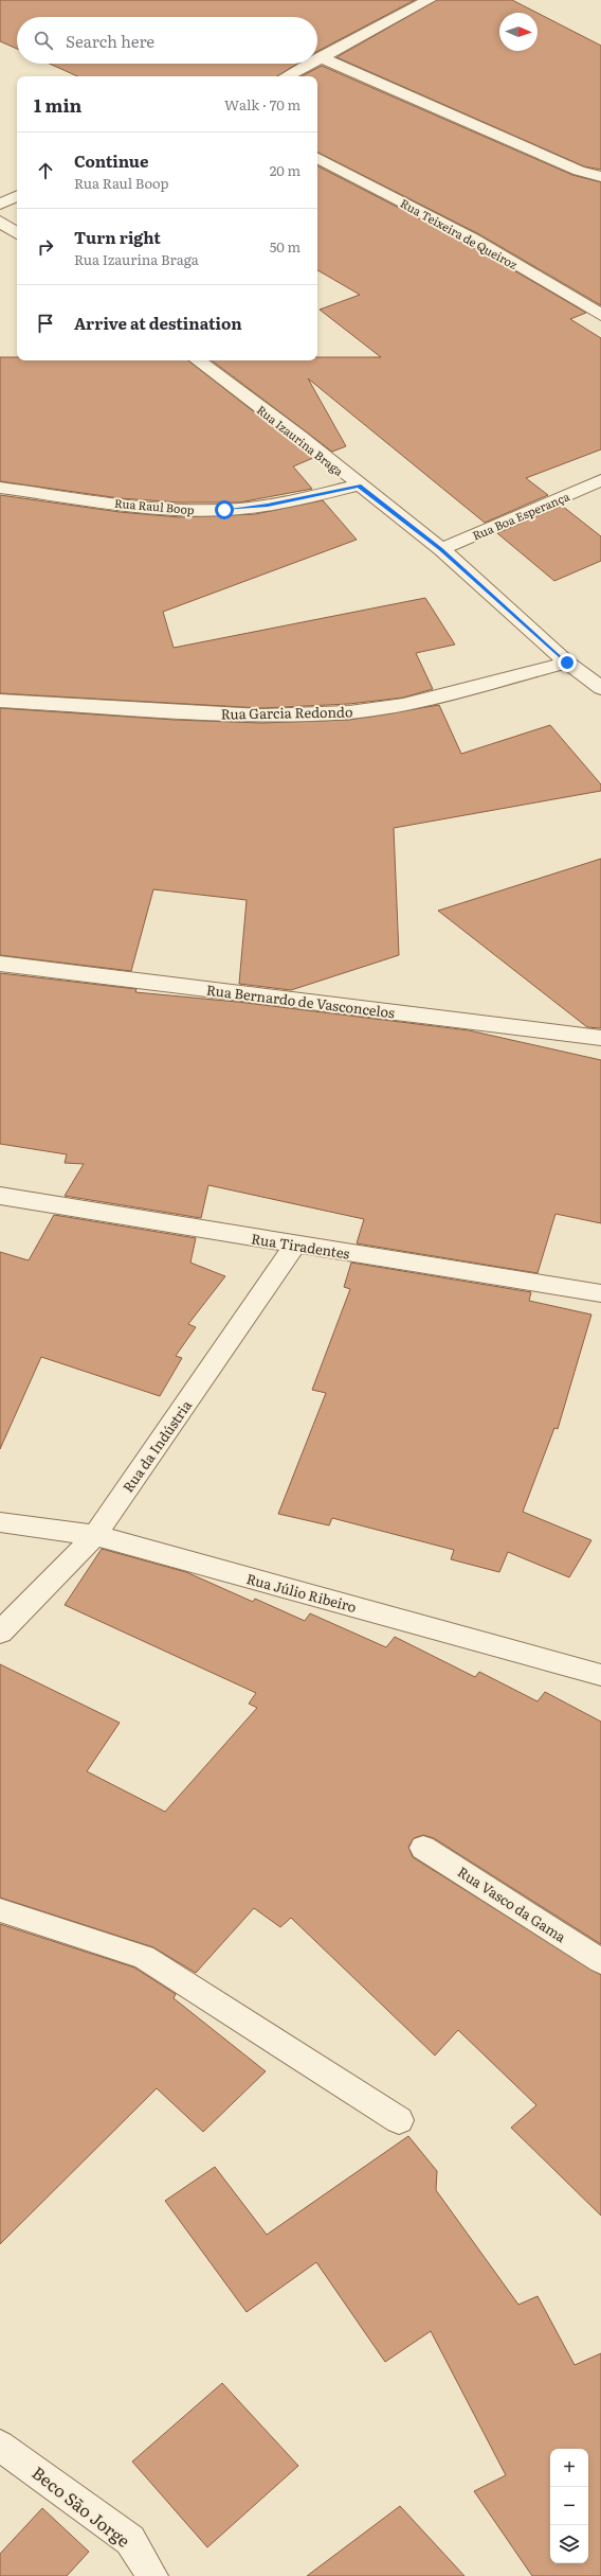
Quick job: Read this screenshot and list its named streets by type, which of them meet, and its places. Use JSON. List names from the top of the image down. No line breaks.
{"streets":{"street":["Rua Teixeira de Queiroz","Rua Izaurina Braga","Rua Raul Boop","Rua Boa Esperança","Rua Garcia Redondo","Rua Bernardo de Vasconcelos","Rua Tiradentes","Rua da Indústria","Rua Júlio Ribeiro","Rua Vasco da Gama","Beco São Jorge"]},"crossings":[["Rua Izaurina Braga","Rua Raul Boop"],["Rua Izaurina Braga","Rua Boa Esperança"],["Rua Izaurina Braga","Rua Garcia Redondo"],["Rua Tiradentes","Rua da Indústria"],["Rua da Indústria","Rua Júlio Ribeiro"]],"north":"right","page":{"search":"Search here","heading":["1 min","Walk · 70 m"],"list":[["Continue","Rua Raul Boop","20 m"],["Turn right","Rua Izaurina Braga","50 m"],"Arrive at destination"],"map_buttons":["+","−"]}}
